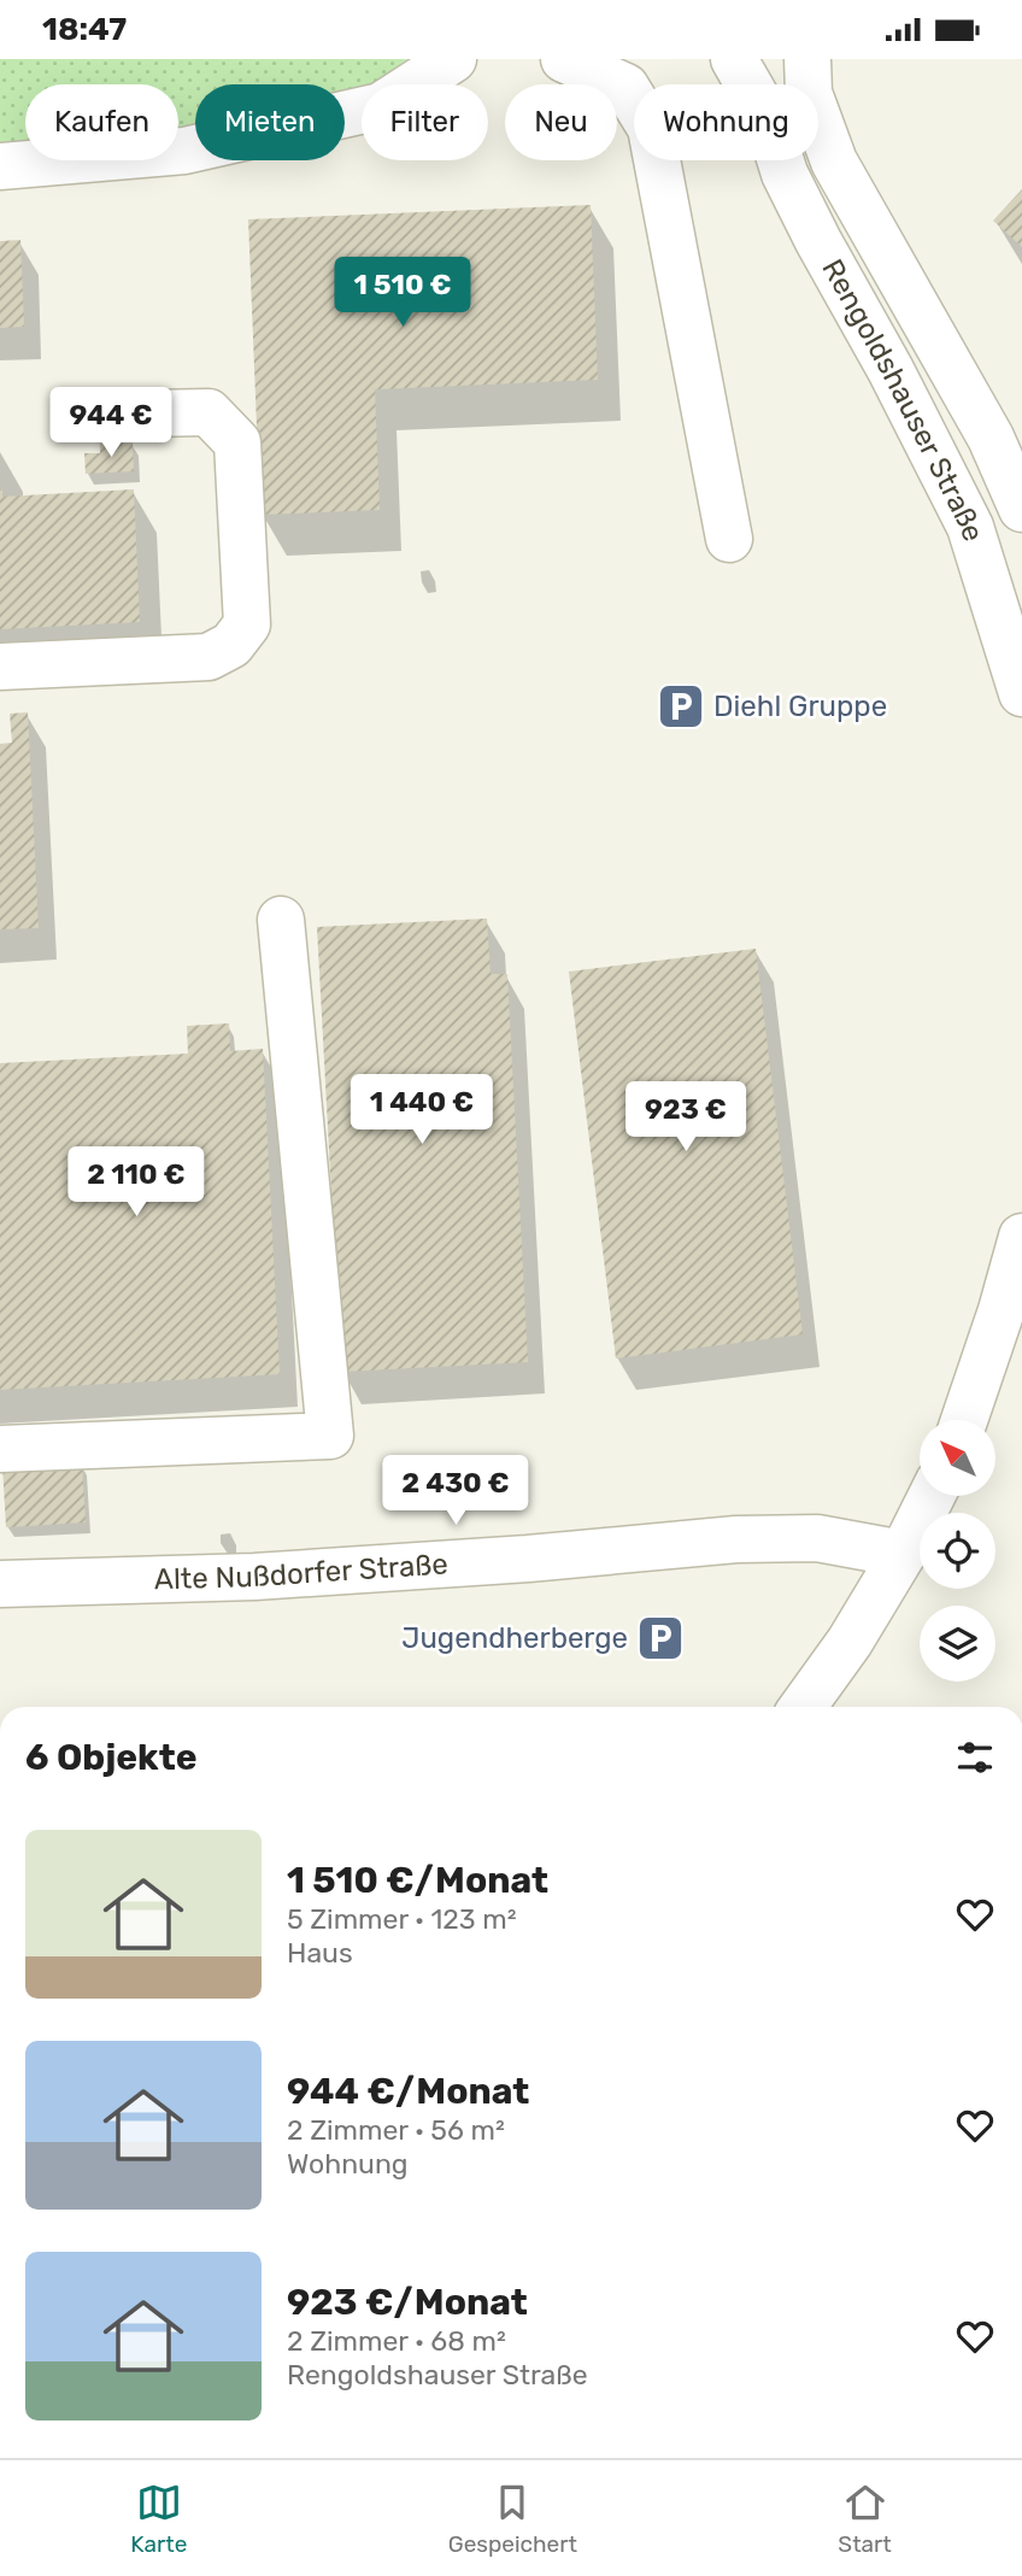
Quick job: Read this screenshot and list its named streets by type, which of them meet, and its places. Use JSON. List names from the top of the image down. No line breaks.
{"streets":{"street":["Rengoldshauser Straße","Alte Nußdorfer Straße"]},"places":{"parking":["Diehl Gruppe","Jugendherberge"]},"north":"top left","page":{"status":"18:47","chip":["Kaufen","Mieten","Filter","Neu","Wohnung"],"price":["1 510 €","944 €","1 440 €","923 €","2 110 €","2 430 €"],"heading":"6 Objekte","list":[{"name":"1 510 €/Monat","note":"5 Zimmer · 123 m² · Haus"},{"name":"944 €/Monat","note":"2 Zimmer · 56 m² · Wohnung"},{"name":"923 €/Monat","note":"2 Zimmer · 68 m² · Rengoldshauser Straße"}],"tabs":["Karte","Gespeichert","Start"]}}
